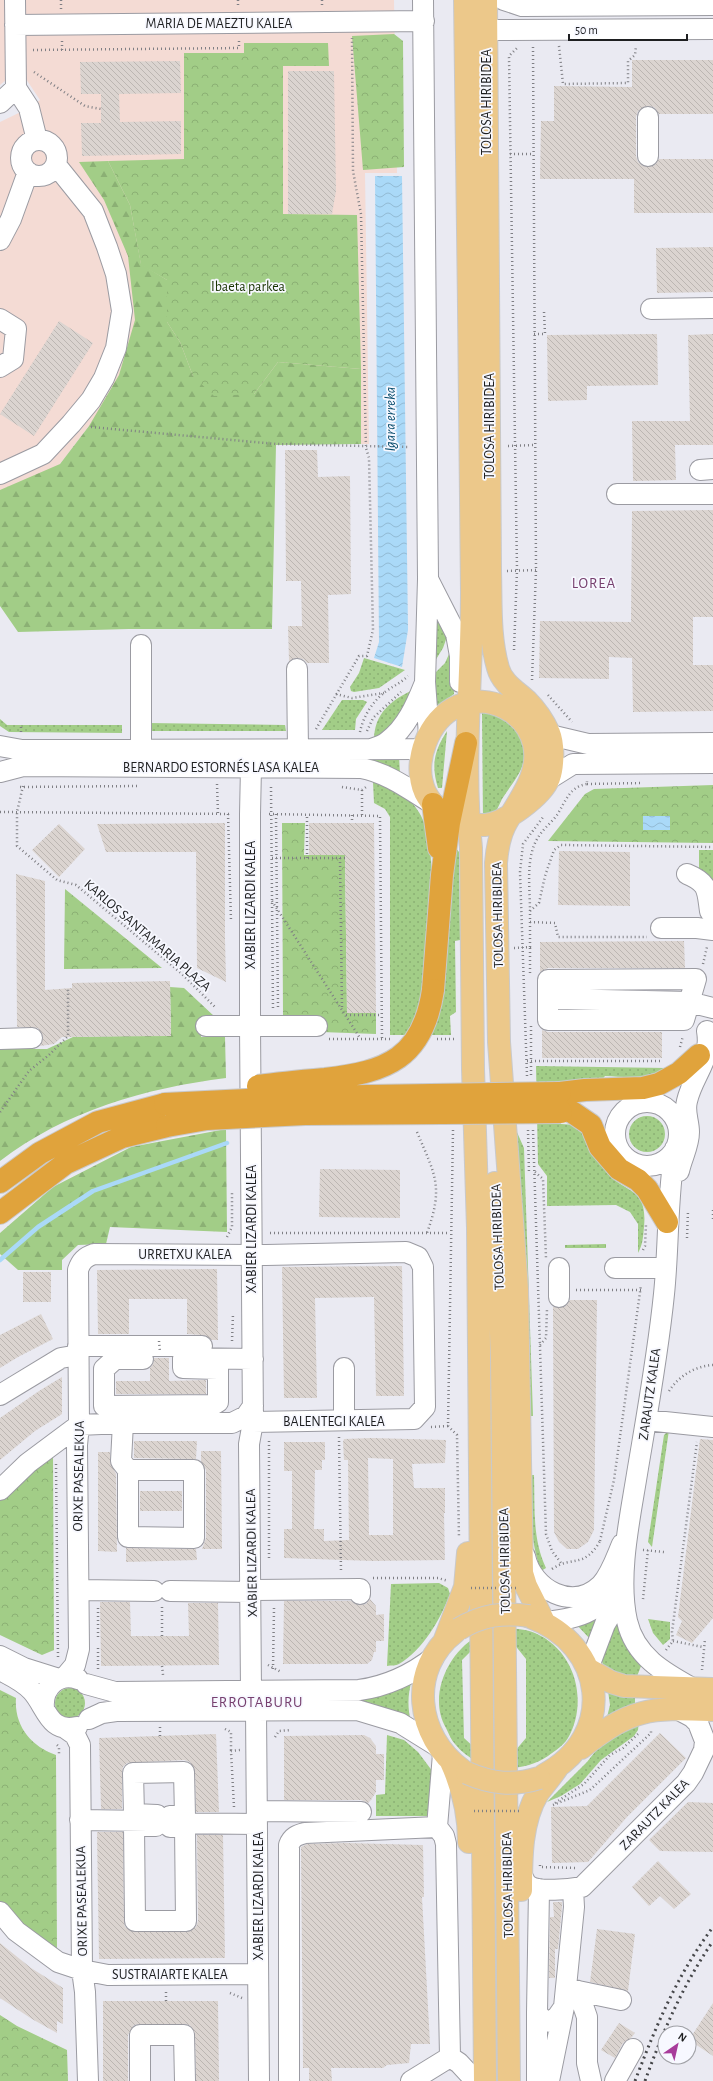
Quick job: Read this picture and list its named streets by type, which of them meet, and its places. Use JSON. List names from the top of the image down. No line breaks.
{"streets":{"main road":["TOLOSA HIRIBIDEA"],"street":["MARIA DE MAEZTU KALEA","BERNARDO ESTORNÉS LASA KALEA","XABIER LIZARDI KALEA","URRETXU KALEA","ZARAUTZ KALEA","BALENTEGI KALEA","ORIXE PASEALEKUA","SUSTRAIARTE KALEA"],"path":["KARLOS SANTAMARIA PLAZA"]},"crossings":[["MARIA DE MAEZTU KALEA","TOLOSA HIRIBIDEA"],["TOLOSA HIRIBIDEA","BERNARDO ESTORNÉS LASA KALEA"],["BERNARDO ESTORNÉS LASA KALEA","XABIER LIZARDI KALEA"],["XABIER LIZARDI KALEA","KARLOS SANTAMARIA PLAZA"],["XABIER LIZARDI KALEA","URRETXU KALEA"],["XABIER LIZARDI KALEA","BALENTEGI KALEA"],["XABIER LIZARDI KALEA","SUSTRAIARTE KALEA"],["URRETXU KALEA","BALENTEGI KALEA"],["URRETXU KALEA","ORIXE PASEALEKUA"],["ORIXE PASEALEKUA","SUSTRAIARTE KALEA"]],"districts":["LOREA","ERROTABURU"],"water":["Igara erreka"],"parks":["Ibaeta parkea"],"scale_bar":"50 m","north":"top right"}
